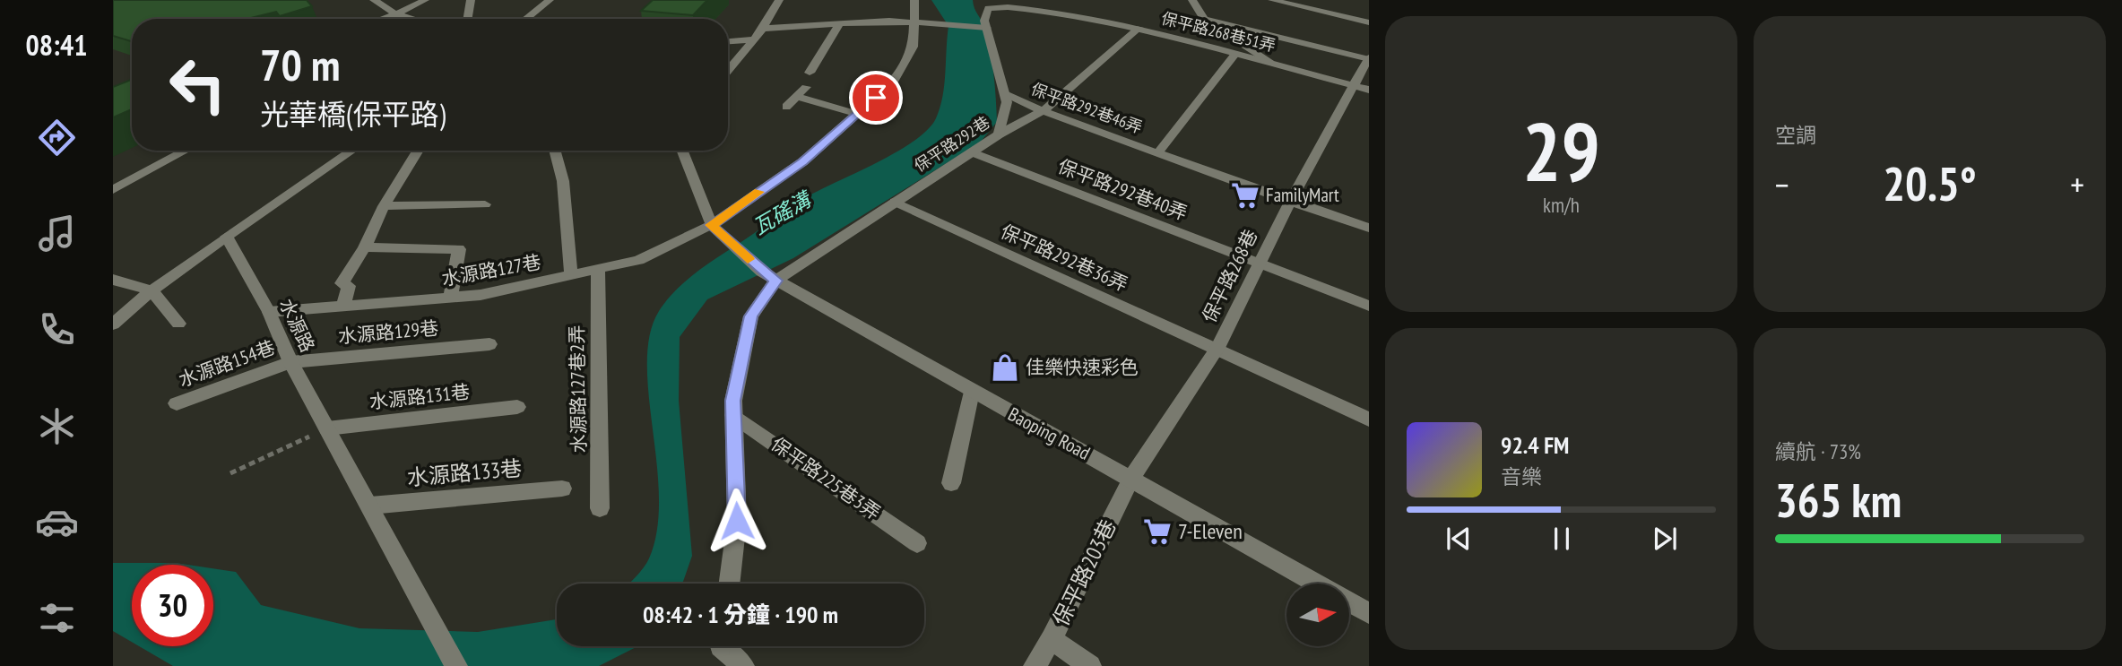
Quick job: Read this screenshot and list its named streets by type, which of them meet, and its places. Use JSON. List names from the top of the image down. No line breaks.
{"streets":{"street":["保平路268巷51弄","保平路292巷46弄","保平路292巷","保平路292巷40弄","保平路292巷36弄","水源路127巷","保平路268巷","水源路","水源路129巷","水源路154巷","水源路127巷2弄","水源路131巷","Baoping Road","水源路133巷","保平路225巷3弄","保平路203巷"]},"crossings":[["保平路268巷51弄","保平路292巷46弄"],["保平路268巷51弄","保平路292巷"],["保平路268巷51弄","保平路268巷"],["保平路292巷46弄","保平路292巷"],["保平路292巷46弄","保平路268巷"],["保平路292巷","保平路292巷40弄"],["保平路292巷","保平路292巷36弄"],["保平路292巷","Baoping Road"],["保平路292巷40弄","保平路268巷"],["保平路292巷36弄","保平路268巷"],["水源路127巷","水源路"],["水源路127巷","水源路127巷2弄"],["水源路127巷","Baoping Road"],["保平路268巷","Baoping Road"],["保平路268巷","保平路203巷"],["水源路","水源路129巷"],["水源路","水源路154巷"],["水源路","水源路131巷"],["水源路","水源路133巷"],["水源路129巷","水源路154巷"],["Baoping Road","保平路203巷"]],"water":["瓦磘溝"],"places":{"supermarket":["FamilyMart","7-Eleven"],"shop":["佳樂快速彩色"]},"north":"right","page":{"tabs":"08:41","tile":[["29","km/h"],"空調",["續航 · 73%","365 km"]],"turn":["70 m","光華橋(保平路)"],"heat":["−","20.5°","+"],"song":["92.4 FM","音樂"],"limit":"30","trip":"08:42 · 1 分鐘 · 190 m"}}
